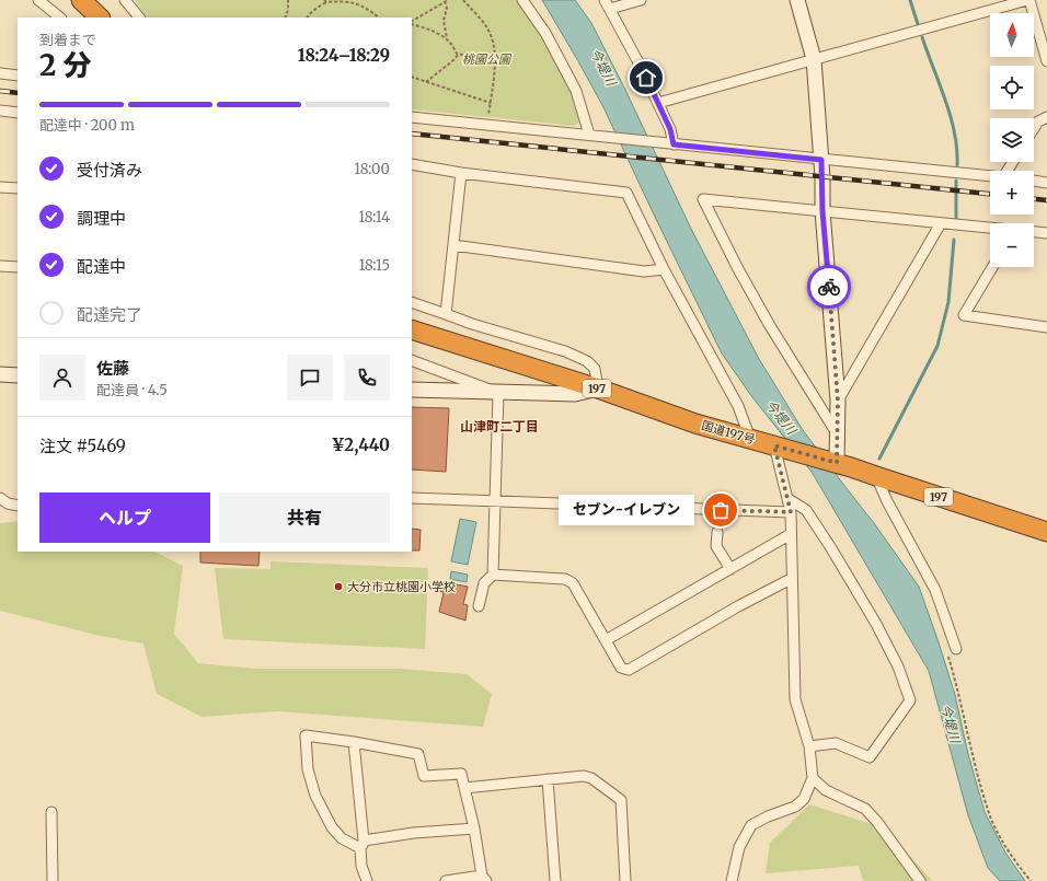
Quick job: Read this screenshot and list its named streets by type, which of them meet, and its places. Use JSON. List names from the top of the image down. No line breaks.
{"streets":{"highway":["197","国道197号"]},"districts":["山津町二丁目"],"water":["今堤川"],"parks":["桃園公園"],"places":["セブン-イレブン","大分市立桃園小学校"],"north":"top","page":{"map_buttons":["+","−"],"heading":["2 分","到着まで","18:24–18:29"],"panel":["佐藤","配達員 · 4.5","注文 #5469","¥2,440"],"bar":"配達中 · 200 m","list":[["受付済み","18:00"],["調理中","18:14"],["配達中","18:15"],"配達完了"],"buttons":["ヘルプ","共有"],"bubble":"セブン-イレブン"}}
